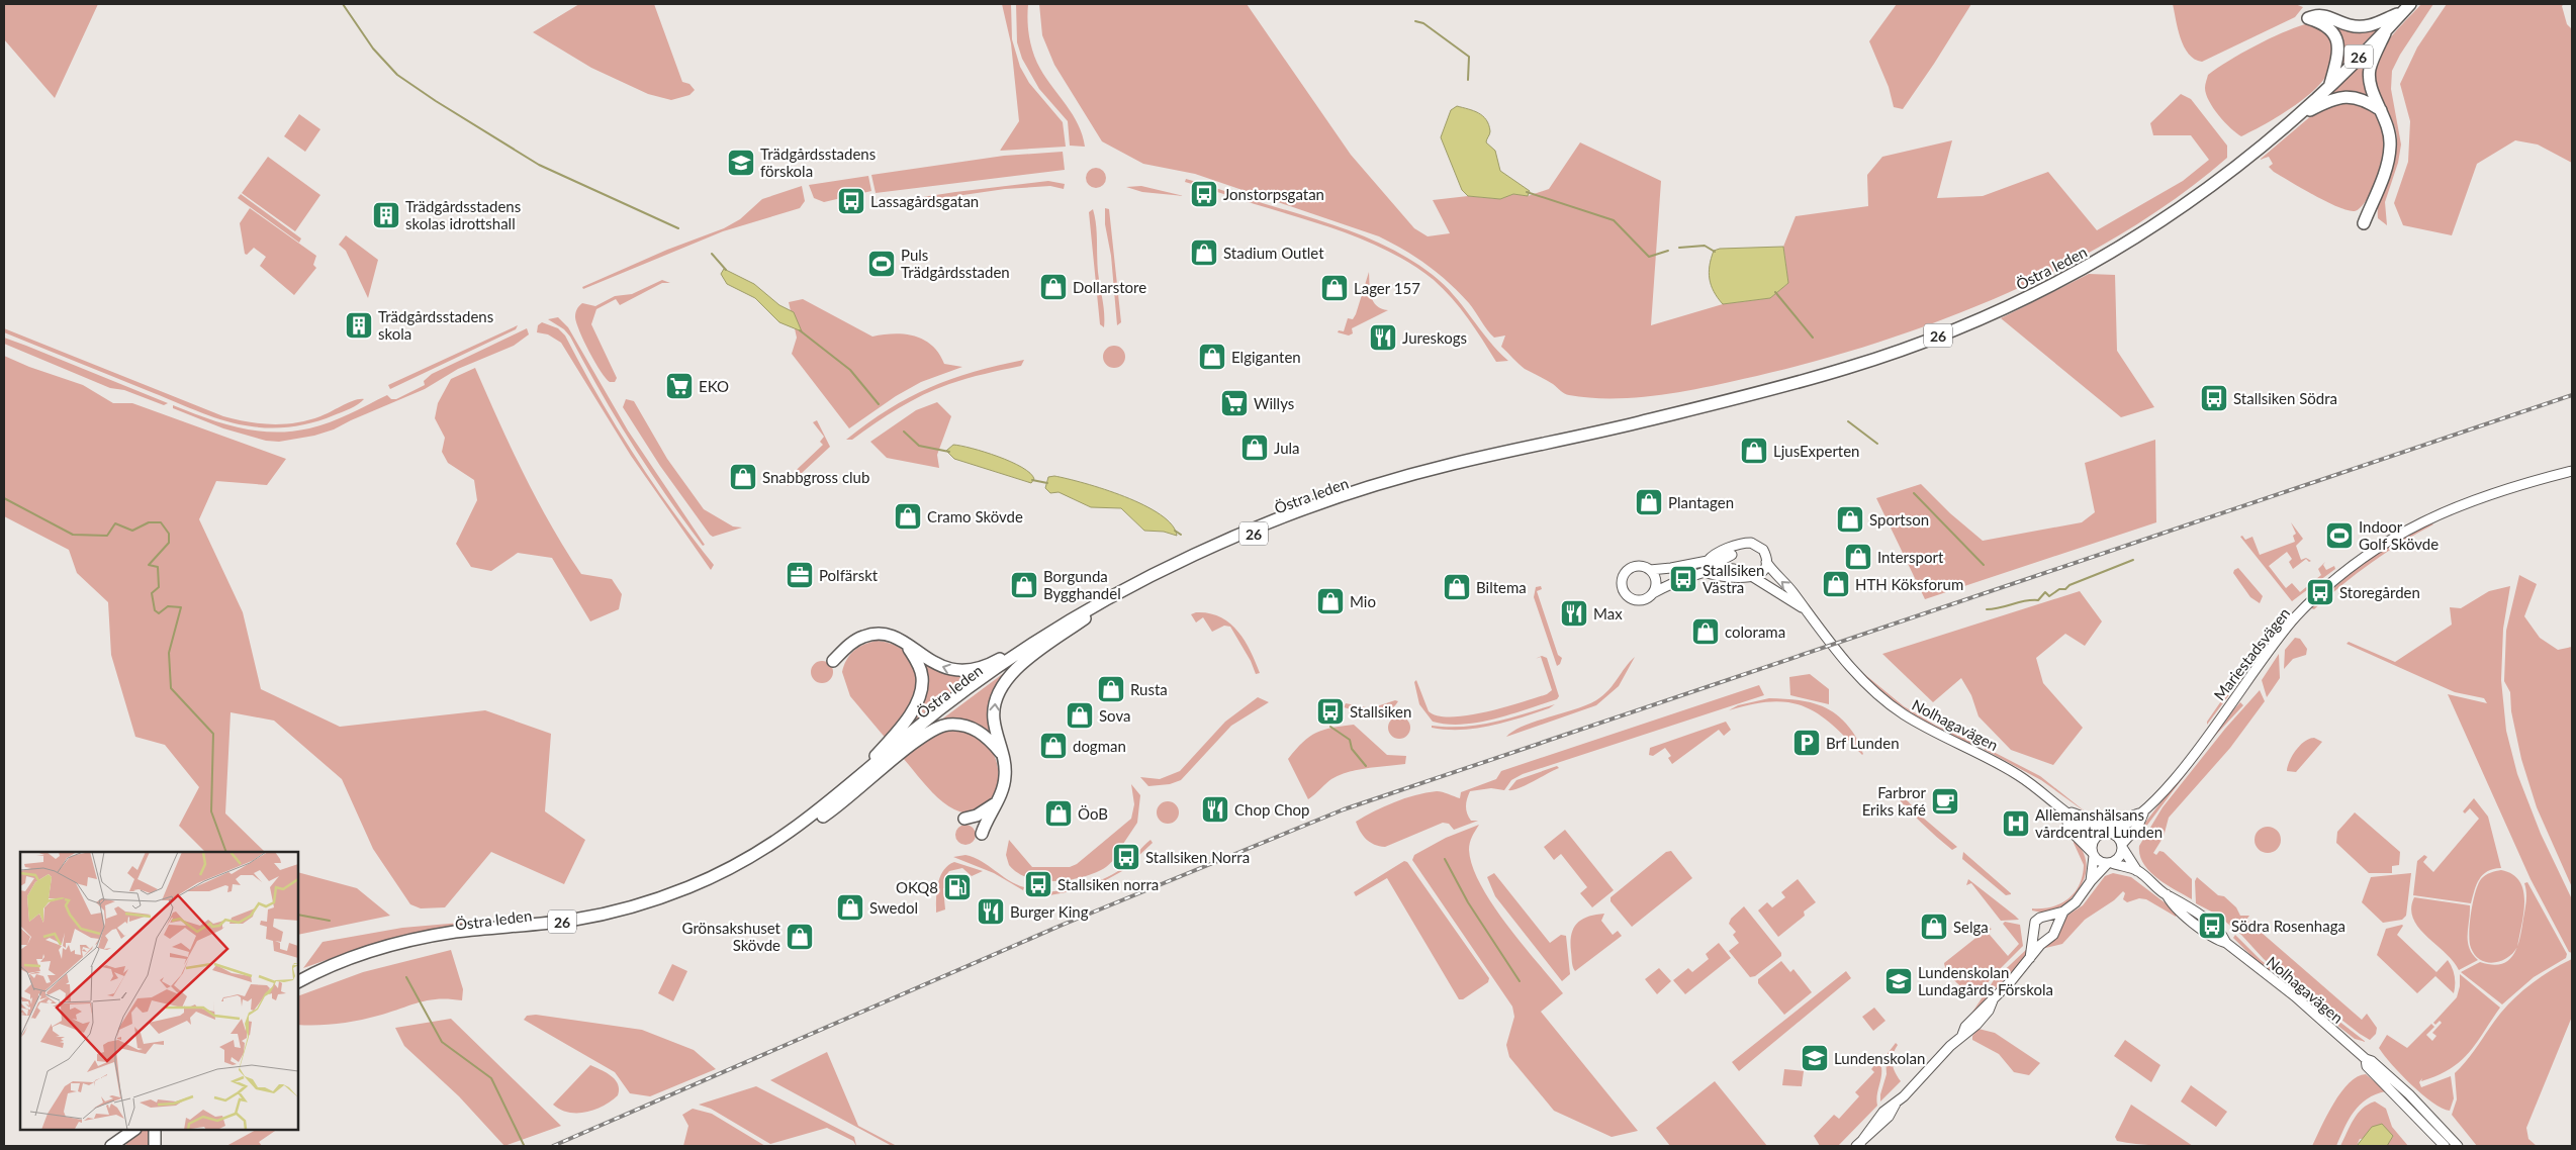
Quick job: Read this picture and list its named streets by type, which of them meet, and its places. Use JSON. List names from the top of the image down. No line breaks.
{"streets":{"highway":["26","Östra leden"],"street":["Mariestadsvägen","Nolhagavägen"]},"crossings":[["Mariestadsvägen","Nolhagavägen"]],"places":{"school or university":["Trädgårdsstadens förskola","Lundenskolan Lundagårds Förskola","Lundenskolan"],"bus stop":["Jonstorpsgatan","Lassagårdsgatan","Stallsiken Södra","Stallsiken Västra","Storegården","Stallsiken","Stallsiken Norra","Stallsiken norra","Södra Rosenhaga"],"building":["Trädgårdsstadens skolas idrottshall","Trädgårdsstadens skola"],"shop":["Stadium Outlet","Dollarstore","Lager 157","Elgiganten","Jula","LjusExperten","Snabbgross club","Plantagen","Cramo Skövde","Sportson","Intersport","HTH Köksforum","Borgunda Bygghandel","Biltema","Mio","colorama","Rusta","Sova","dogman","ÖoB","Swedol","Selga","Grönsakshuset Skövde"],"sports":["Puls Trädgårdsstaden","Indoor Golf Skövde"],"restaurant":["Jureskogs","Max","Chop Chop","Burger King"],"supermarket":["EKO","Willys"],"office":["Polfärskt"],"parking":["Brf Lunden"],"cafe":["Farbror Eriks kafé"],"hospital":["Allemanshälsans vårdcentral Lunden"],"fuel station":["OKQ8"]}}
